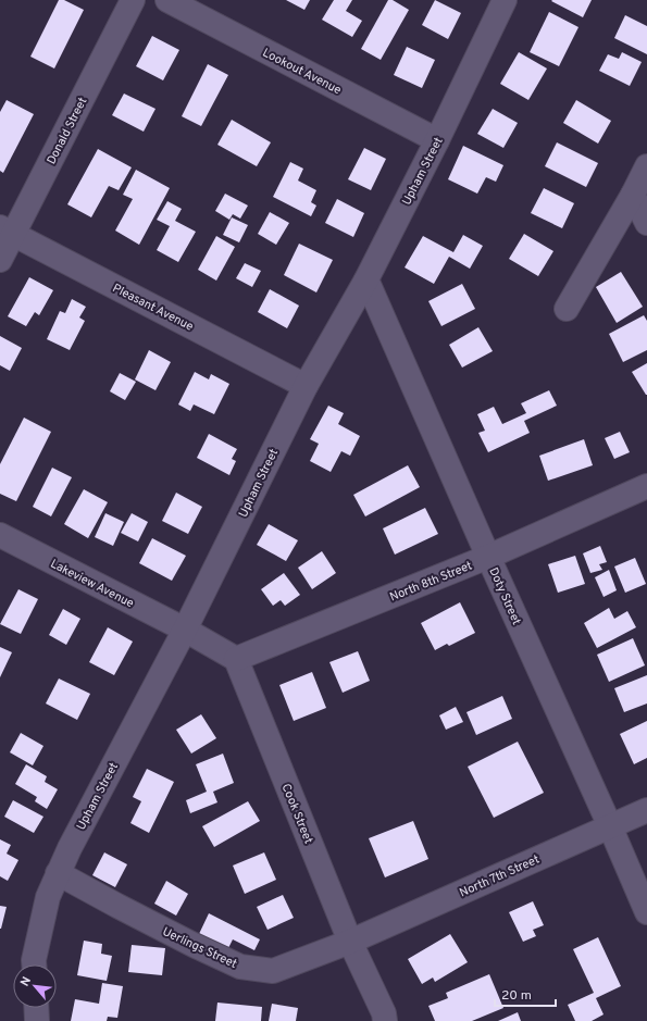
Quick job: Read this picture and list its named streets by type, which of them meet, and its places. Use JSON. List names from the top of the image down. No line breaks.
{"streets":{"street":["Lookout Avenue","Donald Street","Upham Street","Pleasant Avenue","North 8th Street","Lakeview Avenue","Doty Street","Cook Street","North 7th Street","Uerlings Street"]},"crossings":[["Lookout Avenue","Upham Street"],["Donald Street","Pleasant Avenue"],["Upham Street","Pleasant Avenue"],["Upham Street","Lakeview Avenue"],["Upham Street","Doty Street"],["Upham Street","Uerlings Street"],["North 8th Street","Doty Street"],["North 8th Street","Cook Street"],["Doty Street","North 7th Street"],["Cook Street","North 7th Street"],["Cook Street","Uerlings Street"],["North 7th Street","Uerlings Street"]],"scale_bar":"20 m","north":"top left"}
